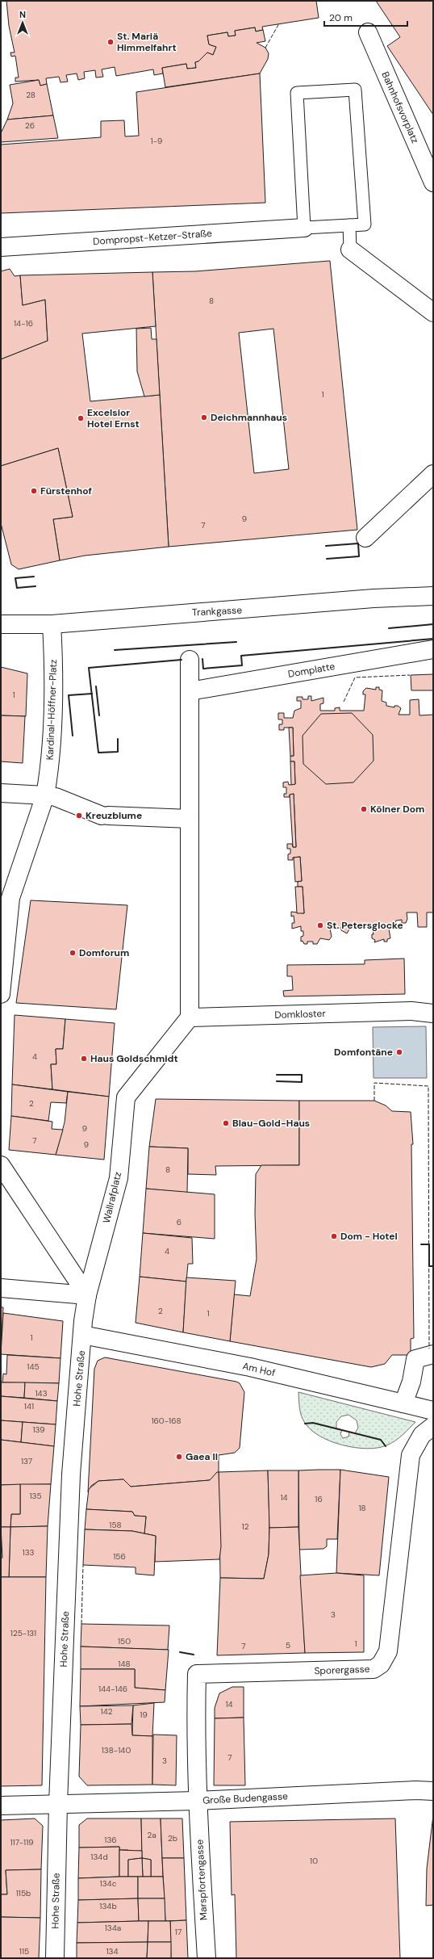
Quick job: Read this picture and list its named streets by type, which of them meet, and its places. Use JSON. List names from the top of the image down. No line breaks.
{"streets":{"street":["Bahnhofsvorplatz","Dompropst-Ketzer-Straße","Trankgasse","Domplatte","Kardinal-Höffner-Platz","Domkloster","Wallrafplatz","Am Hof","Hohe Straße","Sporergasse","Große Budengasse","Marspfortengasse"]},"crossings":[["Trankgasse","Kardinal-Höffner-Platz"],["Domkloster","Wallrafplatz"],["Wallrafplatz","Am Hof"],["Wallrafplatz","Hohe Straße"],["Am Hof","Hohe Straße"],["Hohe Straße","Große Budengasse"],["Sporergasse","Große Budengasse"],["Sporergasse","Marspfortengasse"],["Große Budengasse","Marspfortengasse"]],"places":["St. Mariä Himmelfahrt","Deichmannhaus","Excelsior Hotel Ernst","Fürstenhof","Kölner Dom","Kreuzblume","St. Petersglocke","Domforum","Domfontäne","Haus Goldschmidt","Blau-Gold-Haus","Dom - Hotel","Gaea II"],"house_numbers":["28","26","1-9","8","14-16","1","9","7","1","4","2","9","7","9","8","6","4","2","1","1","145","143","141","160-168","139","137","135","14","16","18","158","12","133","156","3","125-131","150","1","5","7","148","144-146","14","142","19","138-140","7","3","2a","2b","136","117-119","134d","10","134c","115b","134b","134a","17","115","134"],"scale_bar":"20 m","north":"top"}
